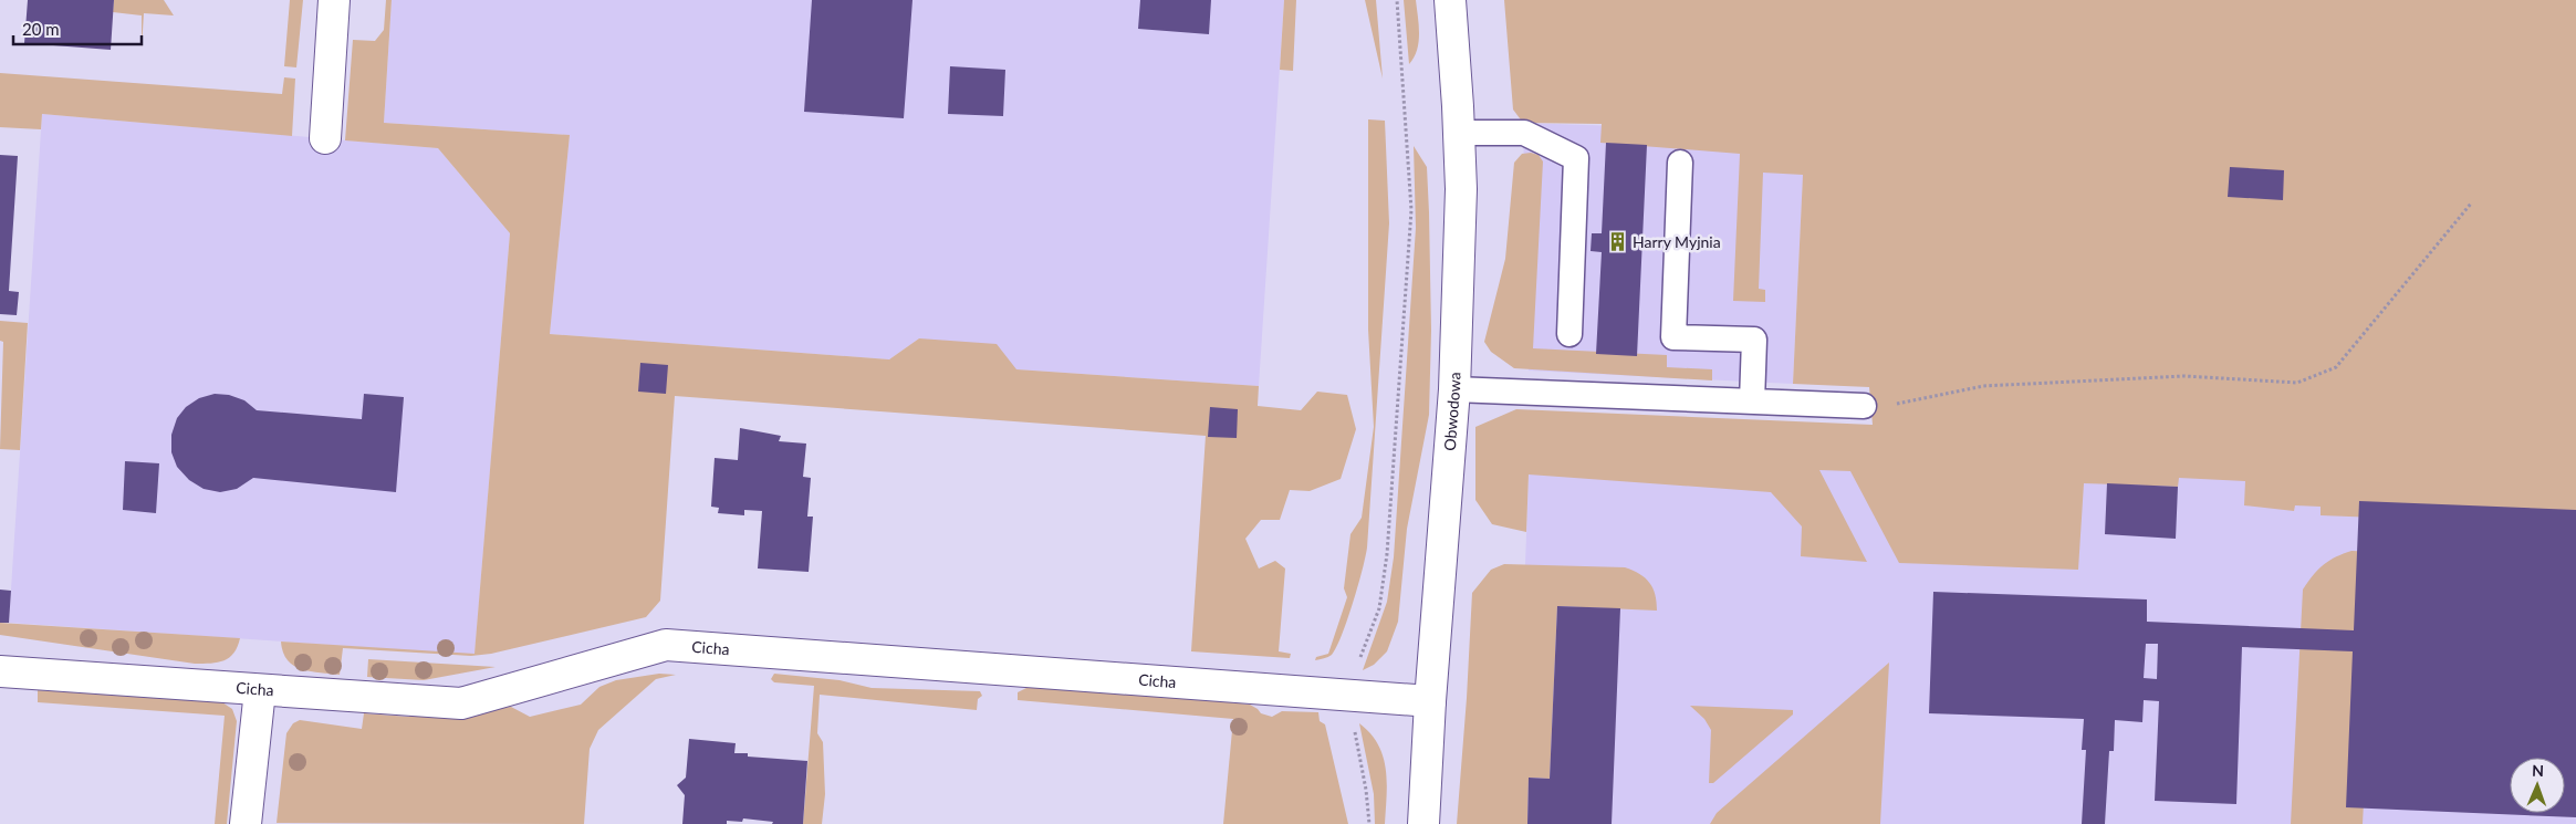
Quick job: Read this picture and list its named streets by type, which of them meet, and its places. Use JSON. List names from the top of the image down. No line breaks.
{"streets":{"street":["Obwodowa","Cicha"]},"crossings":[["Obwodowa","Cicha"]],"places":{"building":["Harry Myjnia"]},"scale_bar":"20 m","north":"top"}
